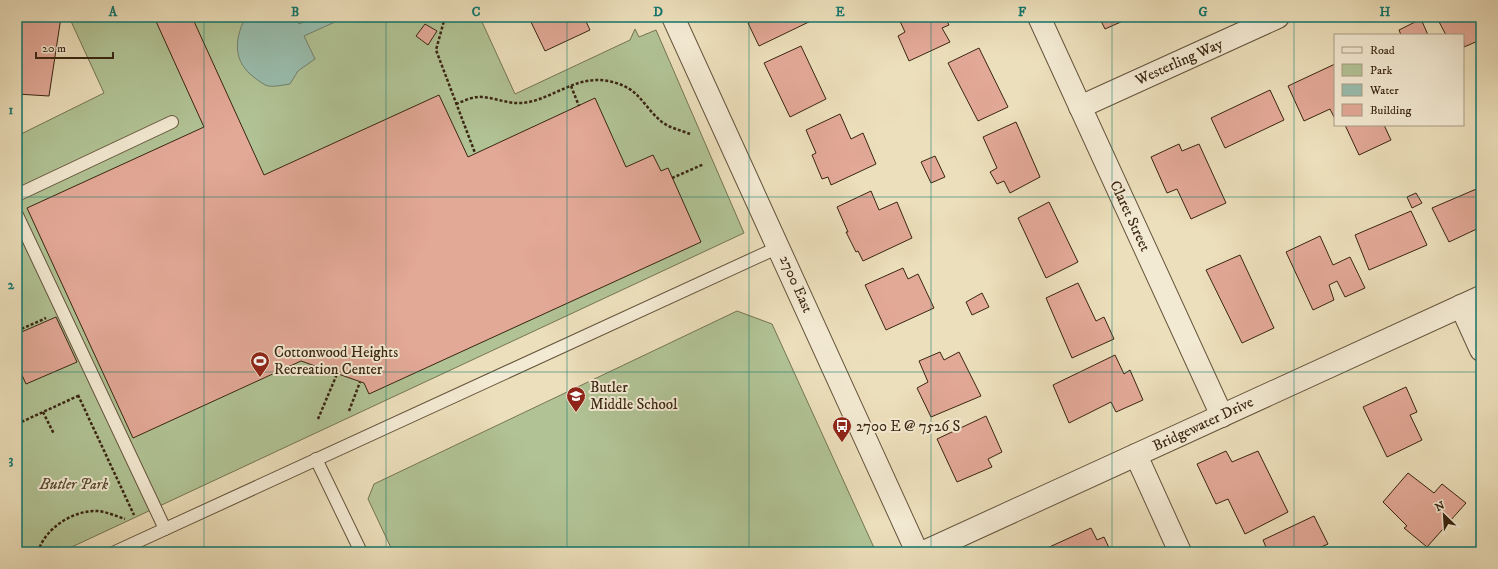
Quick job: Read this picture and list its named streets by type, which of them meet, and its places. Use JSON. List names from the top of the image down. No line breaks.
{"streets":{"street":["Westerling Way","Claret Street","2700 East","Bridgewater Drive"]},"crossings":[["Westerling Way","Claret Street"],["Claret Street","Bridgewater Drive"]],"parks":["Butler Park"],"places":{"sports":["Cottonwood Heights Recreation Center"],"school or university":["Butler Middle School"],"bus stop":["2700 E @ 7526 S"]},"legend":["Road","Park","Water","Building"],"scale_bar":"20 m","north":"top left","grid":{"columns":["A","B","C","D","E","F","G","H"],"rows":["1","2","3"]}}
